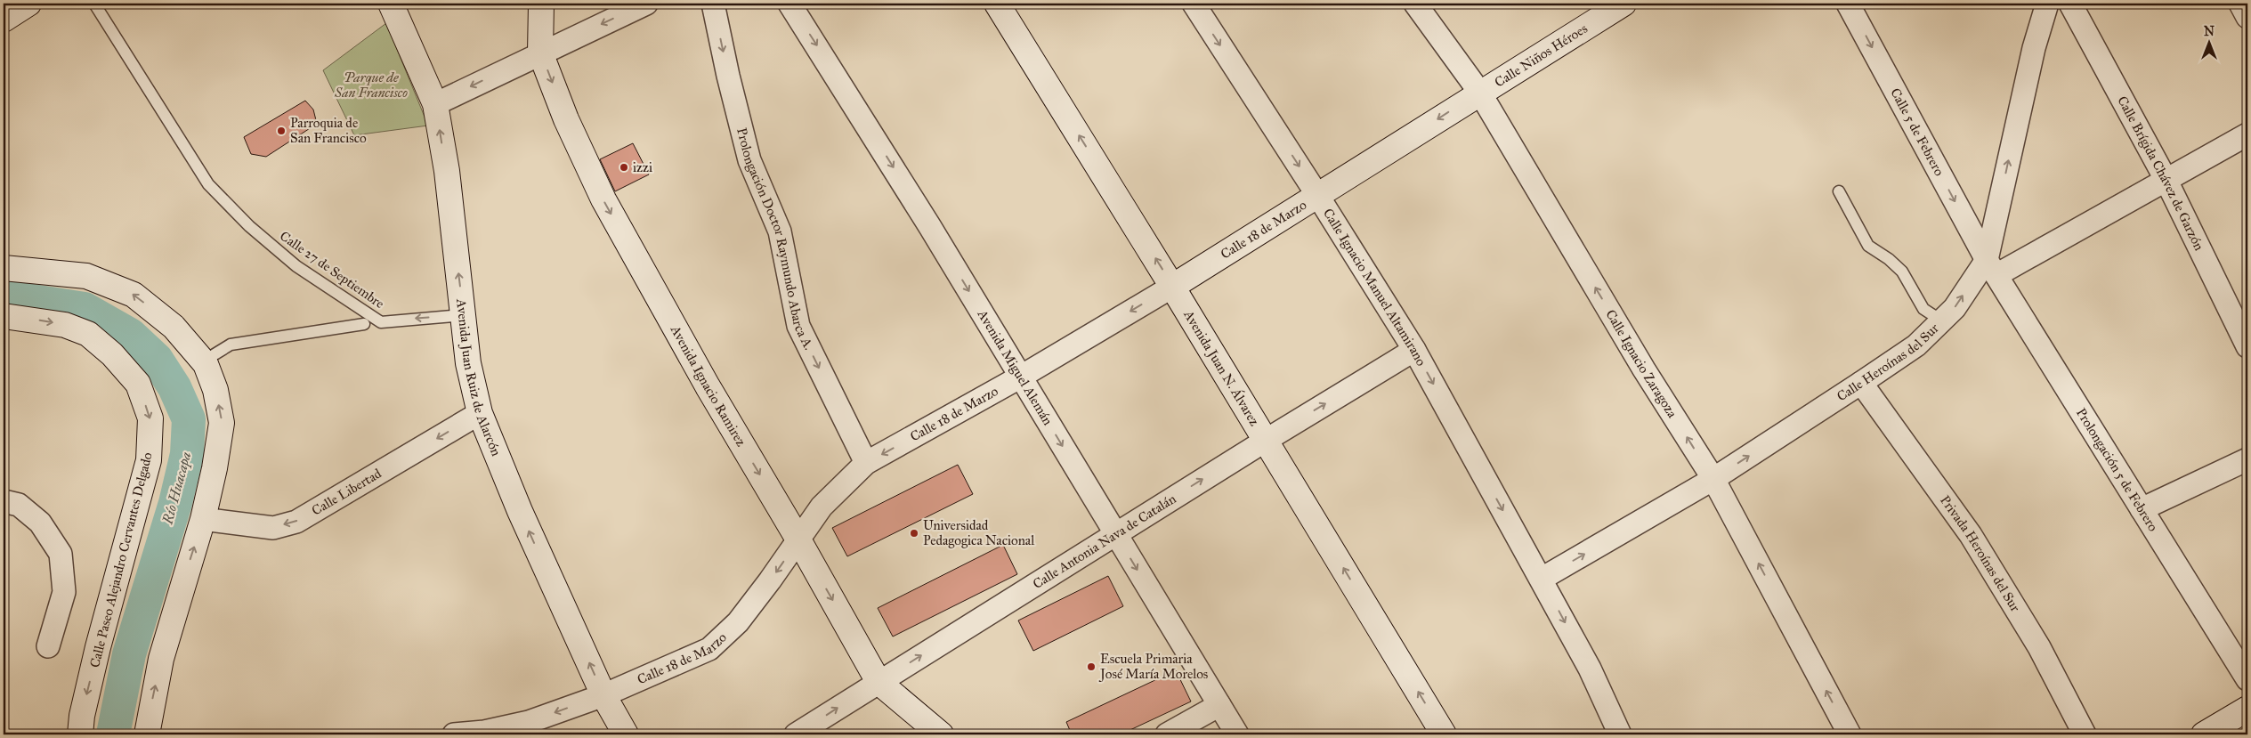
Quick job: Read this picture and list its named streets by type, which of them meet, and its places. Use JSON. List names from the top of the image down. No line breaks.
{"streets":{"main road":["Calle Niños Héroes","Calle 18 de Marzo","Avenida Juan N. Álvarez","Avenida Juan Ruiz de Alarcón","Avenida Ignacio Ramirez","Calle Paseo Alejandro Cervantes Delgado"],"street":["Calle 5 de Febrero","Calle Brígida Chávez de Garzón","Prolongación Doctor Raymundo Abarca A.","Calle Ignacio Manuel Altamirano","Calle Heroínas del Sur","Calle Ignacio Zaragoza","Avenida Miguel Alemán","Prolongación 5 de Febrero","Calle Libertad","Calle Antonia Nava de Catalán","Privada Heroínas del Sur"],"lane":["Calle 27 de Septiembre"]},"crossings":[["Calle Niños Héroes","Calle 18 de Marzo"],["Calle Niños Héroes","Calle Ignacio Zaragoza"],["Calle 5 de Febrero","Calle Heroínas del Sur"],["Calle 5 de Febrero","Prolongación 5 de Febrero"],["Calle 18 de Marzo","Prolongación Doctor Raymundo Abarca A."],["Calle 18 de Marzo","Calle Ignacio Manuel Altamirano"],["Calle 18 de Marzo","Calle Ignacio Zaragoza"],["Calle 18 de Marzo","Avenida Miguel Alemán"],["Calle 18 de Marzo","Avenida Juan N. Álvarez"],["Calle 18 de Marzo","Avenida Juan Ruiz de Alarcón"],["Calle 18 de Marzo","Avenida Ignacio Ramirez"],["Calle 27 de Septiembre","Avenida Juan Ruiz de Alarcón"],["Calle Ignacio Manuel Altamirano","Calle Heroínas del Sur"],["Calle Ignacio Manuel Altamirano","Calle Antonia Nava de Catalán"],["Calle Heroínas del Sur","Calle Ignacio Zaragoza"],["Calle Heroínas del Sur","Prolongación 5 de Febrero"],["Calle Heroínas del Sur","Privada Heroínas del Sur"],["Avenida Miguel Alemán","Calle Antonia Nava de Catalán"],["Avenida Juan N. Álvarez","Calle Antonia Nava de Catalán"],["Avenida Juan Ruiz de Alarcón","Calle Libertad"],["Avenida Ignacio Ramirez","Calle Antonia Nava de Catalán"]],"one_way":["Calle 5 de Febrero","Calle 18 de Marzo","Prolongación Doctor Raymundo Abarca A.","Calle 27 de Septiembre","Calle Ignacio Manuel Altamirano","Calle Ignacio Zaragoza","Avenida Miguel Alemán","Avenida Juan N. Álvarez","Avenida Juan Ruiz de Alarcón","Avenida Ignacio Ramirez","Calle Libertad","Calle Antonia Nava de Catalán"],"water":["Río Huacapa"],"parks":["Parque de San Francisco"],"places":["Parroquia de San Francisco","izzi","Universidad Pedagogica Nacional","Escuela Primaria José María Morelos"],"north":"top"}
